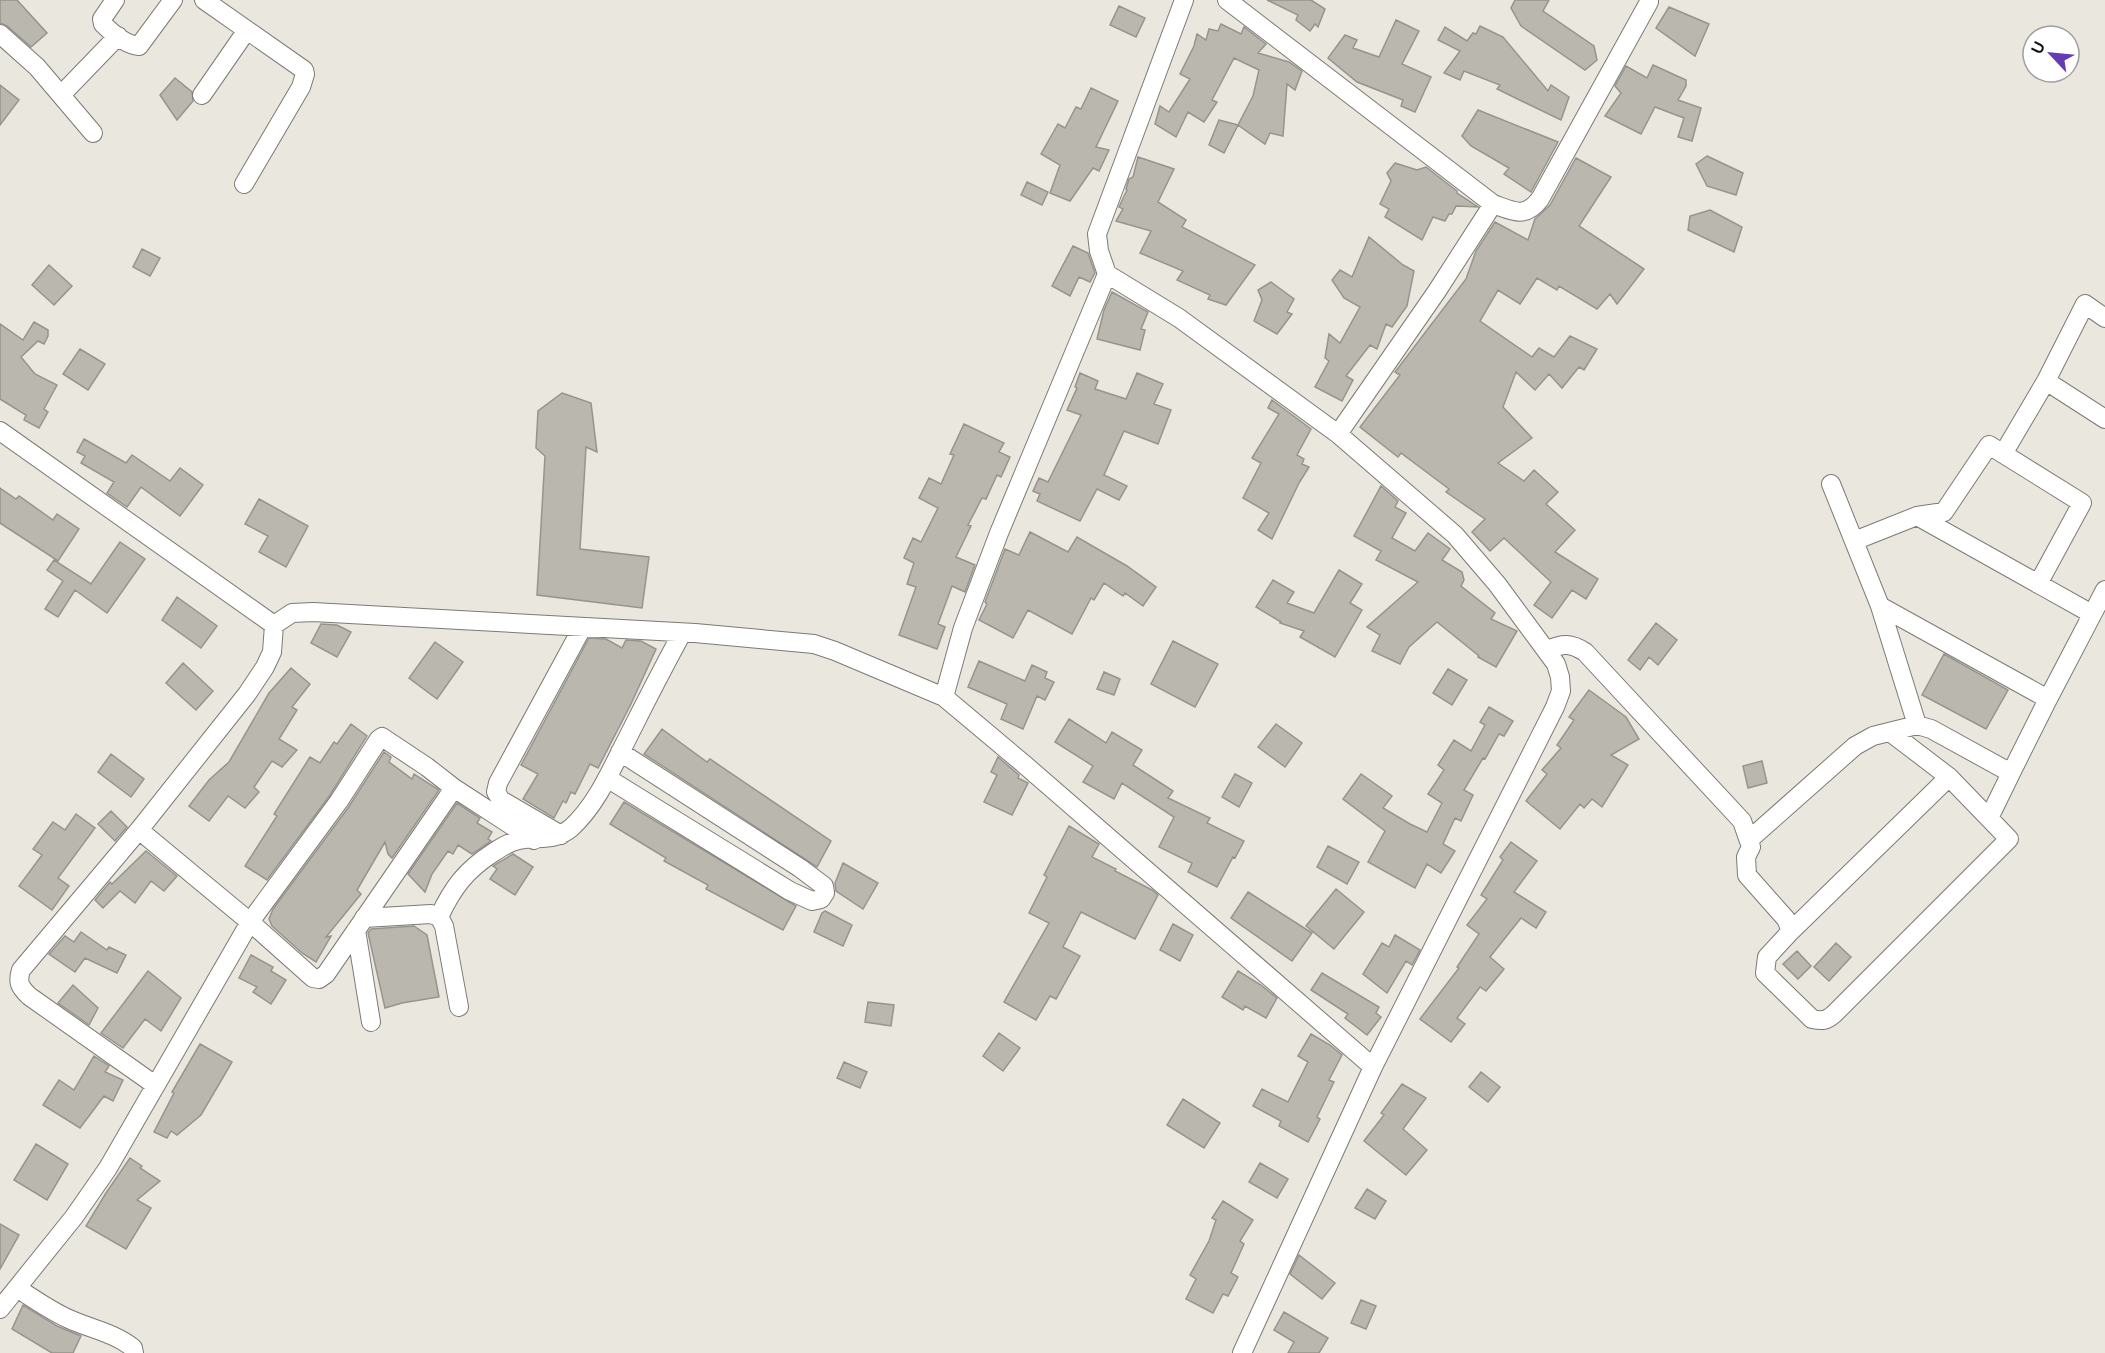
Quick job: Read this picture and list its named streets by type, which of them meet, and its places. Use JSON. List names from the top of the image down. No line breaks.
{"north":"top left"}
